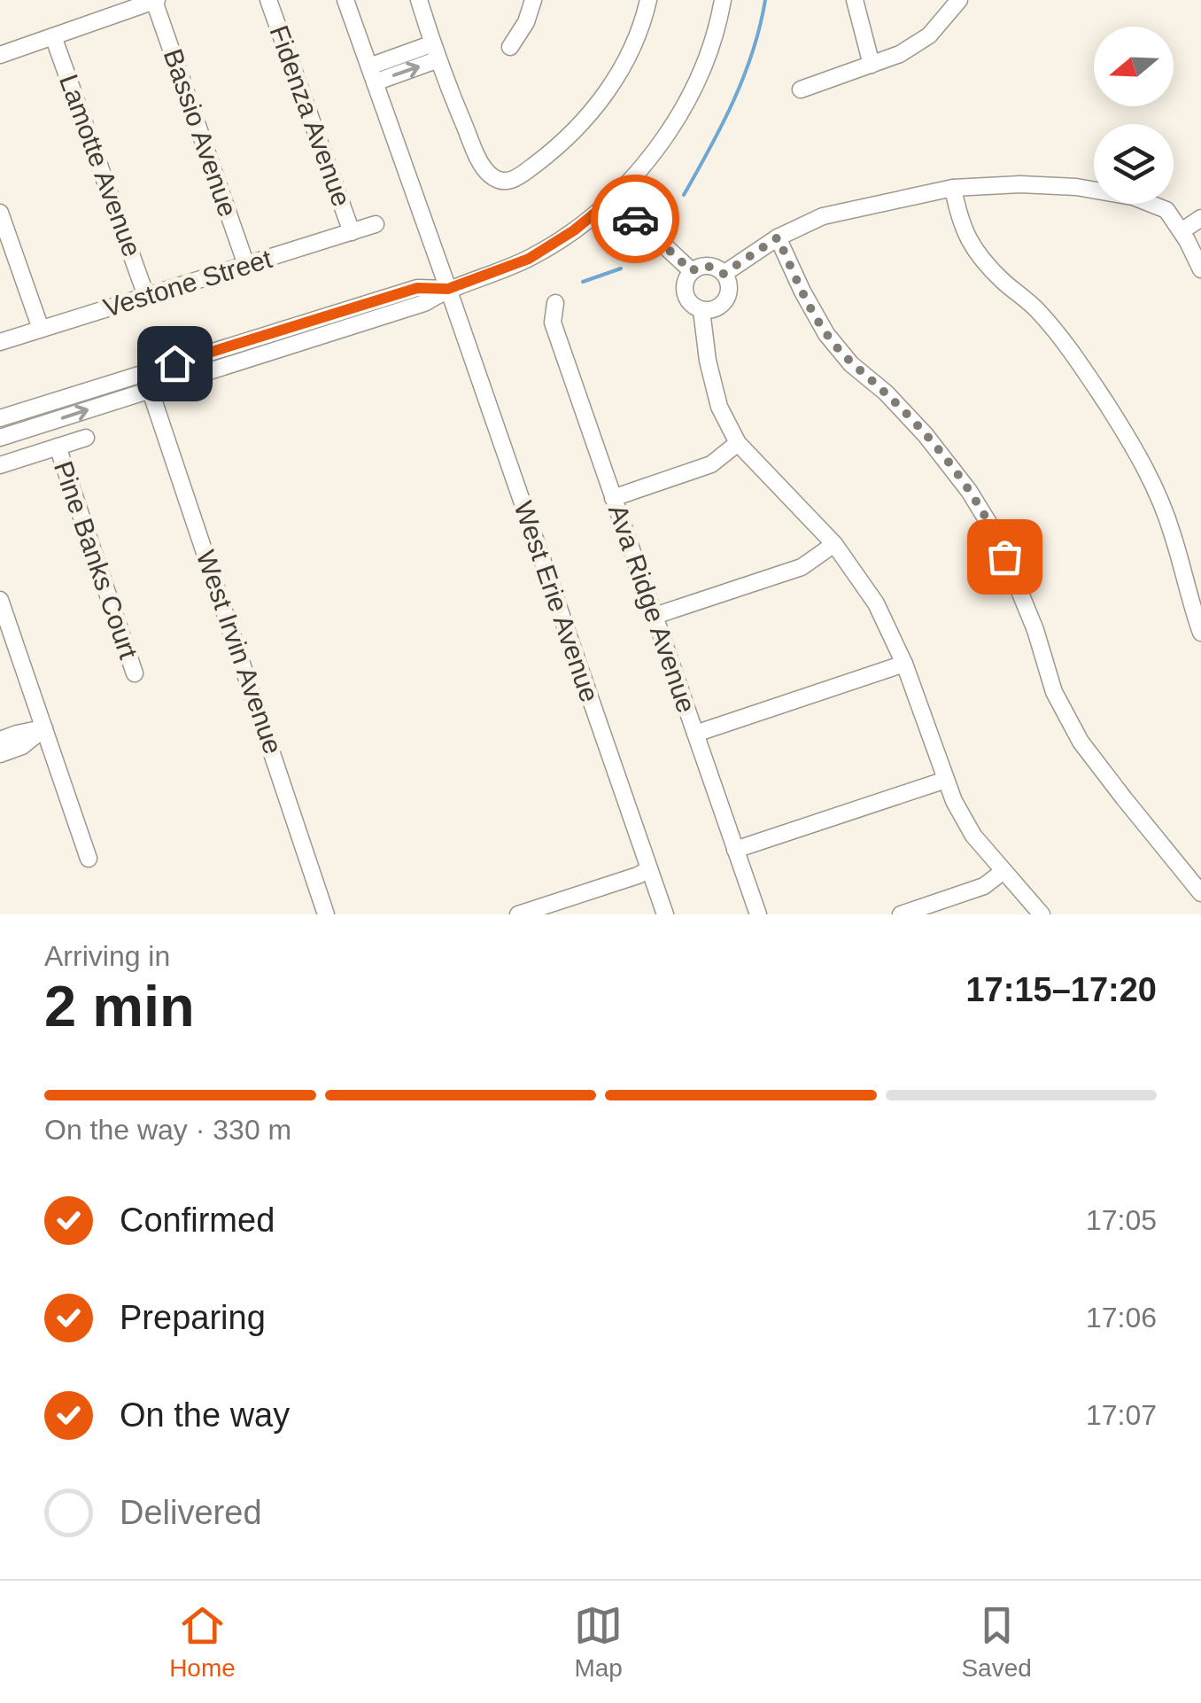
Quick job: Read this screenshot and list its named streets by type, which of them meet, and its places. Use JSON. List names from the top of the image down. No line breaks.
{"streets":{"street":["Fidenza Avenue","Bassio Avenue","Lamotte Avenue","Vestone Street","Pine Banks Court","West Erie Avenue","Ava Ridge Avenue","West Irvin Avenue"]},"crossings":[["Fidenza Avenue","Vestone Street"],["Bassio Avenue","Vestone Street"],["Lamotte Avenue","Vestone Street"]],"north":"left","page":{"heading":["2 min","Arriving in","17:15–17:20"],"bar":"On the way · 330 m","list":[["Confirmed","17:05"],["Preparing","17:06"],["On the way","17:07"],"Delivered"],"tabs":["Home","Map","Saved"]}}
